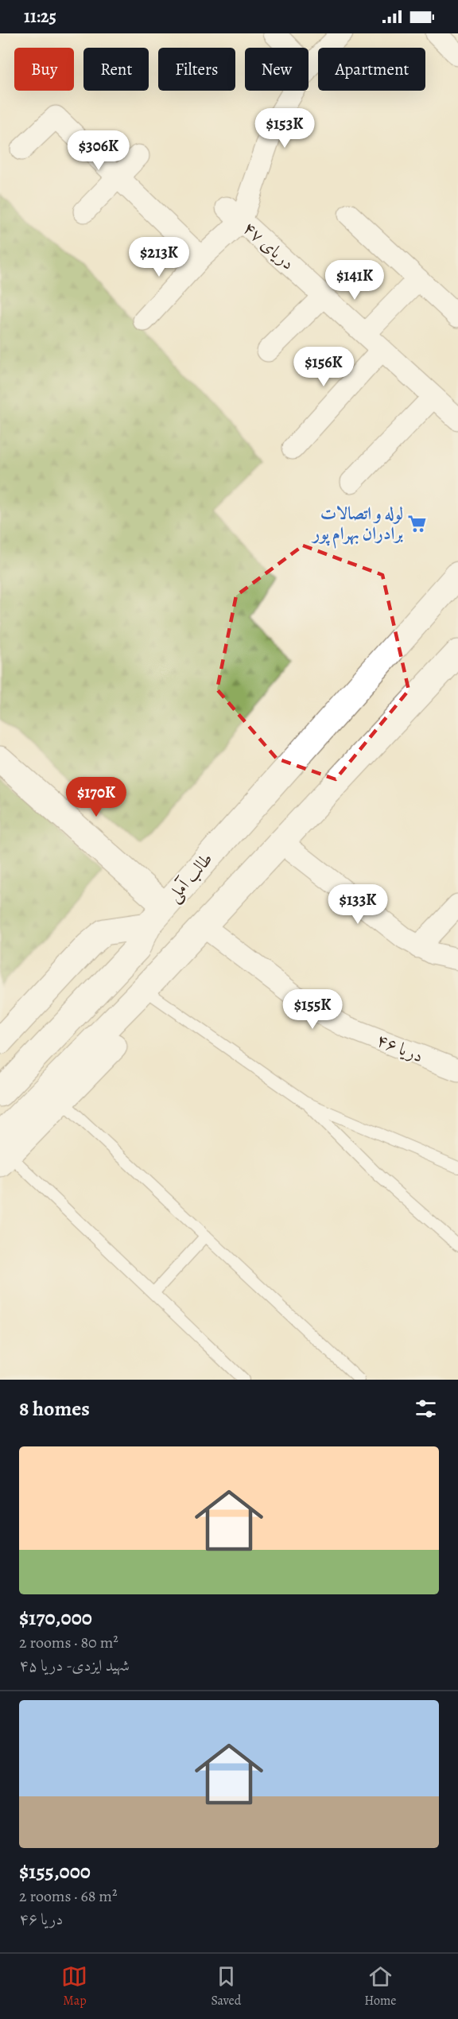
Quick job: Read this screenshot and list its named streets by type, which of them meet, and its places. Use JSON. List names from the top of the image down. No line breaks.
{"streets":{"main road":["طالب آملی"],"street":["دریای ۴۷","دریا ۴۶"]},"places":{"supermarket":["لوله و اتصالات برادران بهرام پور"]},"page":{"status":"11:25","chip":["Buy","Rent","Filters","New","Apartment"],"price":["$153K","$306K","$213K","$141K","$156K","$170K","$133K","$155K"],"heading":"8 homes","list":[{"name":"$170,000","note":"2 rooms · 80 m² · شهید ایزدی- دریا ۴۵"},{"name":"$155,000","note":"2 rooms · 68 m² · دریا ۴۶"}],"tabs":["Map","Saved","Home"]}}
